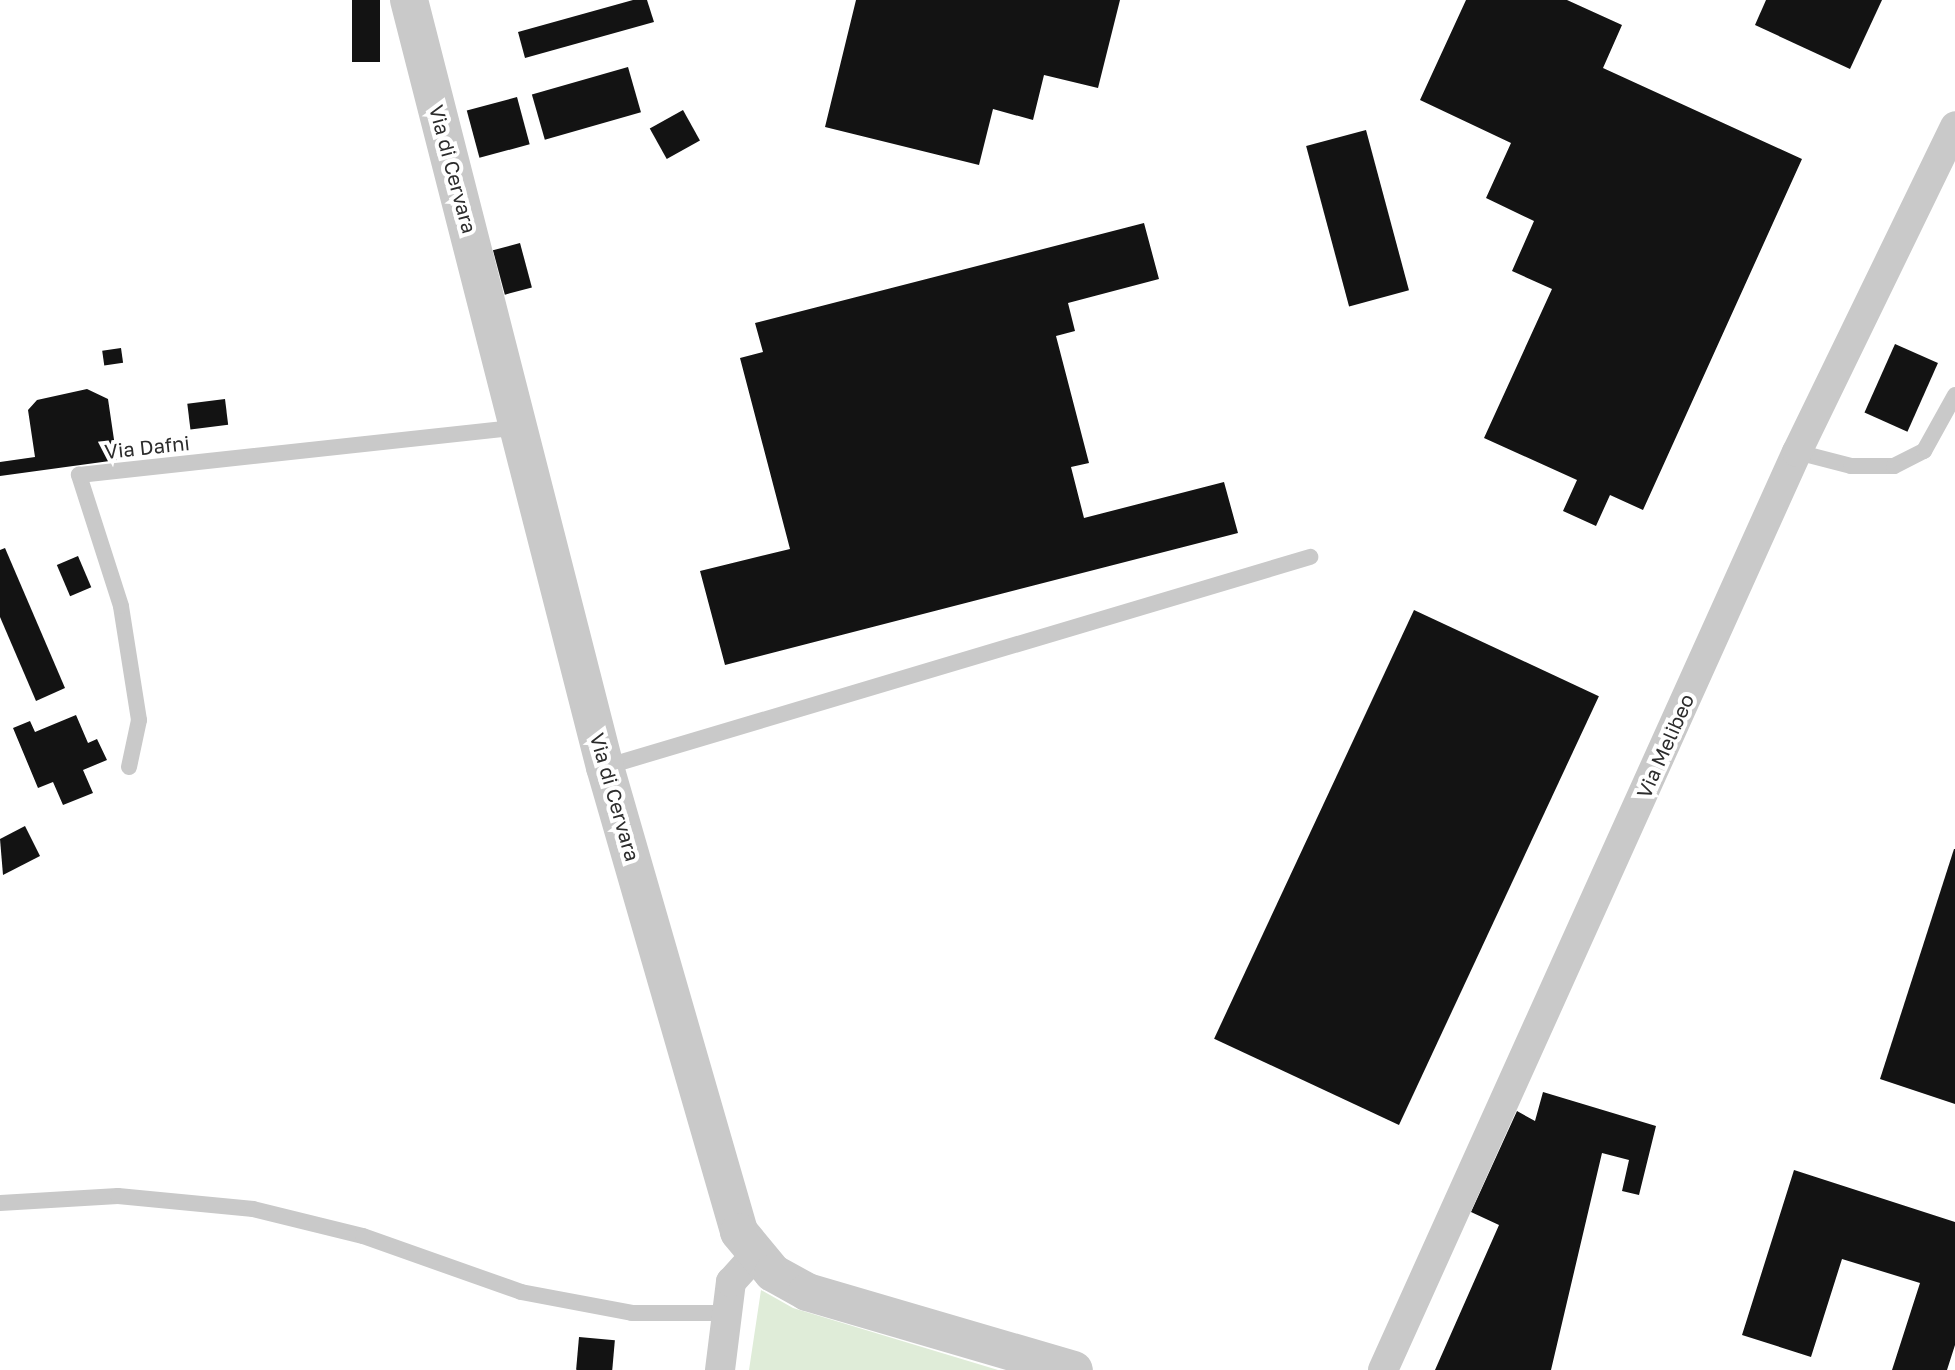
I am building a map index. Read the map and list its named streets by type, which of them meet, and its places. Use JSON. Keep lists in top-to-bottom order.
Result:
{
  "streets": {
    "street": ["Via di Cervara", "Via Melibeo"],
    "lane": ["Via Dafni"]
  },
  "crossings": [
    ["Via di Cervara", "Via Dafni"]
  ]
}
